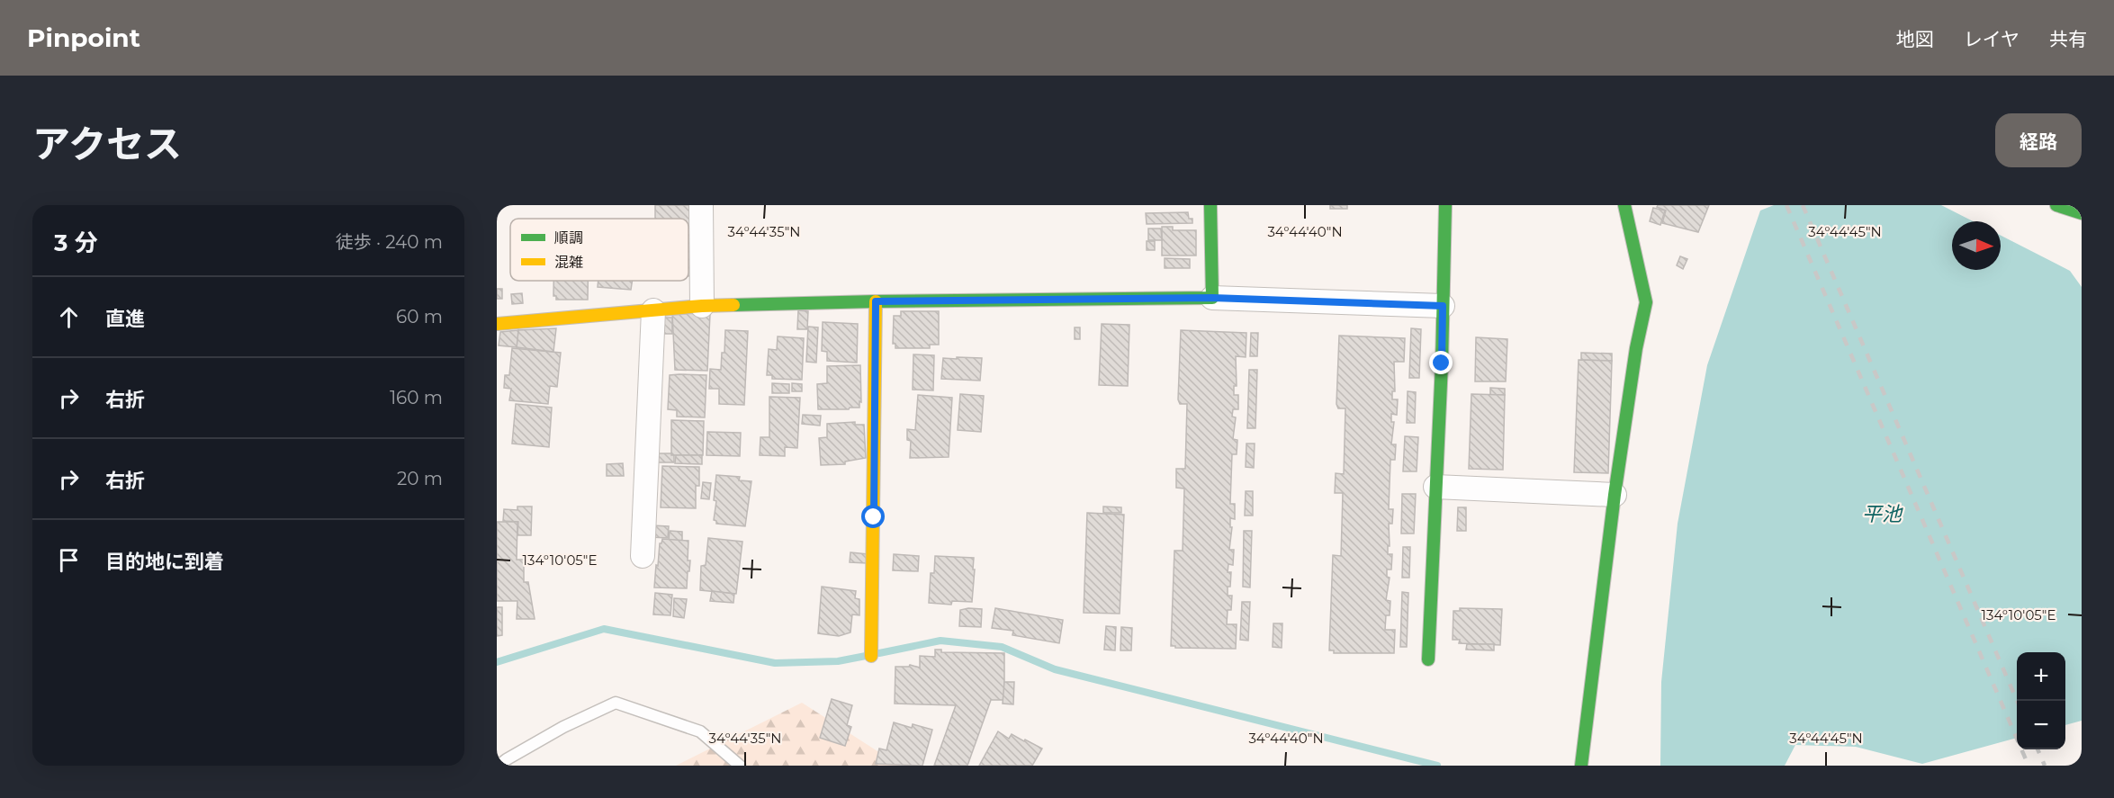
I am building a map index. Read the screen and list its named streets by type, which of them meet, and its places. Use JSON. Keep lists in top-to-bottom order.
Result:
{
  "water": ["平池"],
  "legend": ["順調", "混雑"],
  "north": "right",
  "page": {
    "header": "Pinpoint",
    "nav": ["地図", "レイヤ", "共有"],
    "title": "アクセス",
    "buttons": "経路",
    "heading": ["3 分", "徒歩 · 240 m"],
    "list": [
      ["直進", "60 m"],
      ["右折", "160 m"],
      ["右折", "20 m"],
      "目的地に到着"
    ],
    "map_buttons": ["+", "−"]
  },
  "coordinates": [
    "34°44'35\"N",
    "34°44'40\"N",
    "34°44'45\"N",
    "134°10'05\"E"
  ]
}
